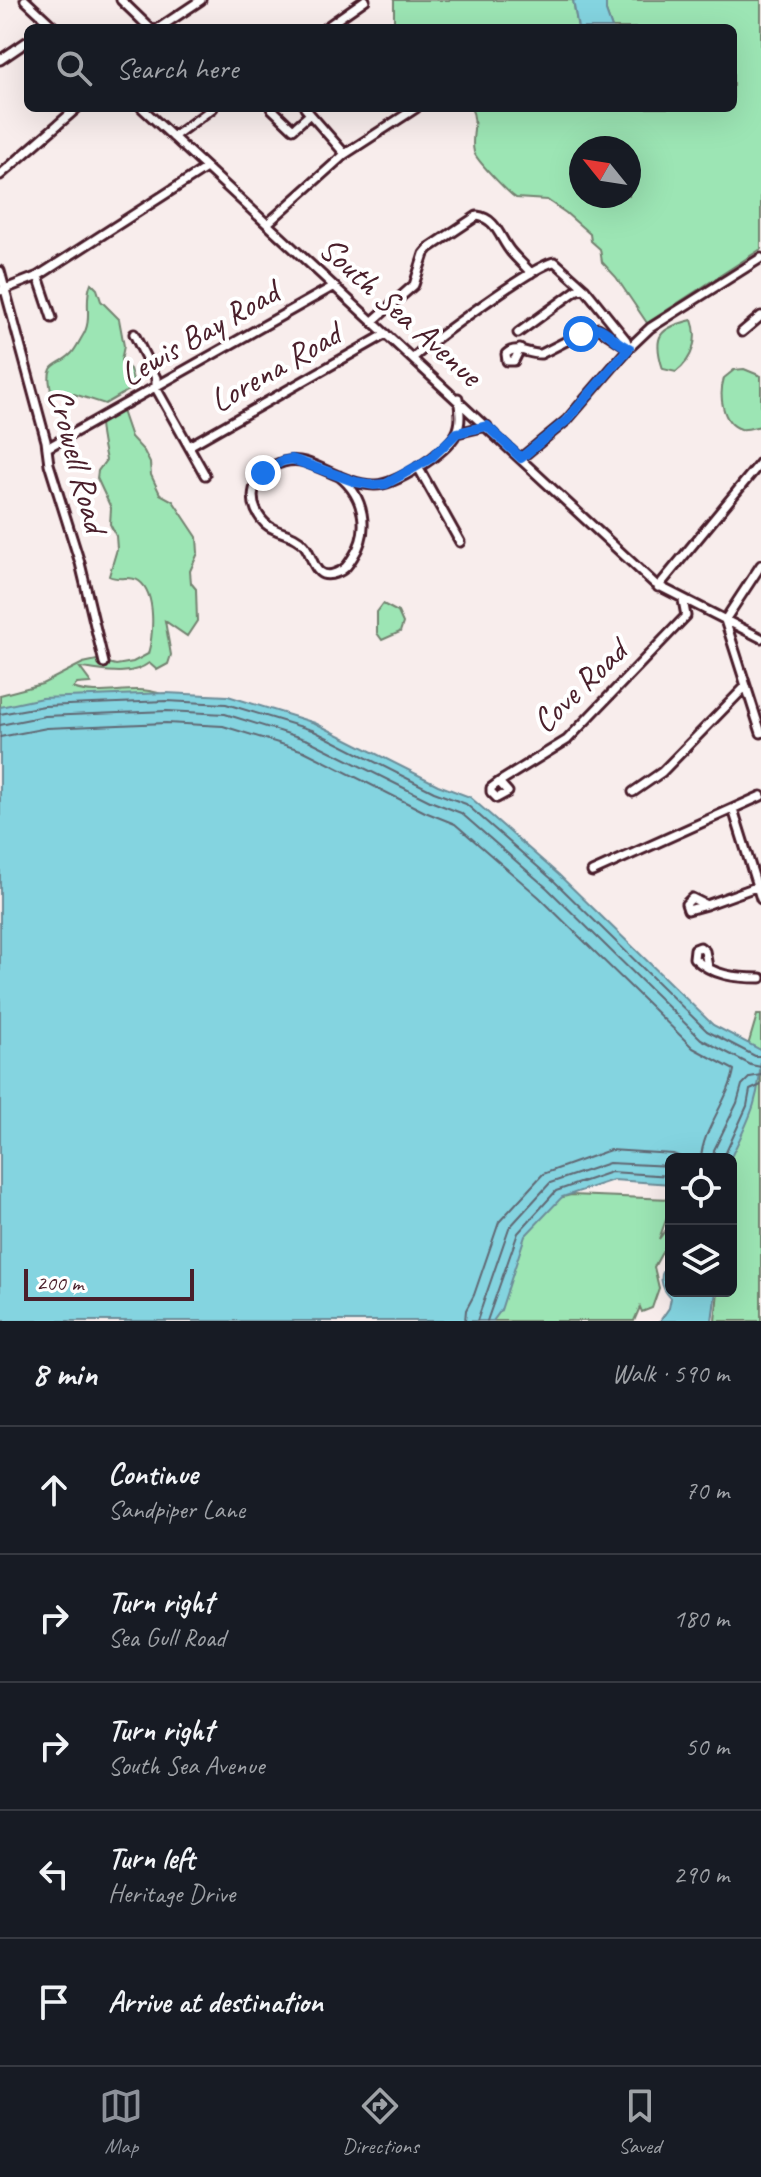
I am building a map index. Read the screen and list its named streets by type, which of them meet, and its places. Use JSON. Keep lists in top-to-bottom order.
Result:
{
  "streets": {
    "street": [
      "South Sea Avenue",
      "Lewis Bay Road",
      "Lorena Road",
      "Crowell Road",
      "Cove Road"
    ]
  },
  "crossings": [
    ["South Sea Avenue", "Lewis Bay Road"],
    ["South Sea Avenue", "Lorena Road"],
    ["South Sea Avenue", "Cove Road"],
    ["Lewis Bay Road", "Crowell Road"]
  ],
  "scale_bar": "200 m",
  "north": "top left",
  "page": {
    "search": "Search here",
    "scale": "200 m",
    "heading": ["8 min", "Walk · 590 m"],
    "list": [
      ["Continue", "Sandpiper Lane", "70 m"],
      ["Turn right", "Sea Gull Road", "180 m"],
      ["Turn right", "South Sea Avenue", "50 m"],
      ["Turn left", "Heritage Drive", "290 m"],
      "Arrive at destination"
    ],
    "nav": ["Map", "Directions", "Saved"]
  }
}
